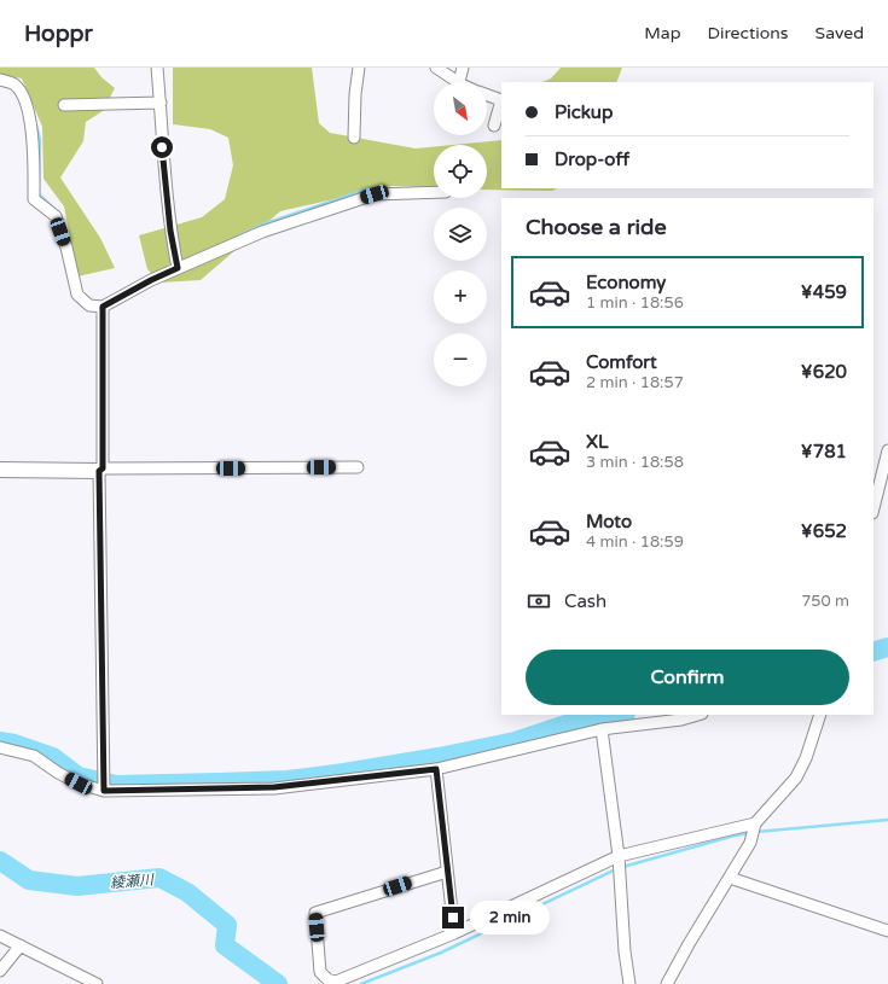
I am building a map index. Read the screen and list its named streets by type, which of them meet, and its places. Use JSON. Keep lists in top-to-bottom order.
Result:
{
  "water": ["綾瀬川"],
  "north": "bottom right",
  "page": {
    "header": "Hoppr",
    "nav": ["Map", "Directions", "Saved"],
    "map_buttons": ["+", "−"],
    "banner": ["Pickup", "Drop-off"],
    "heading": "Choose a ride",
    "list": [
      {
        "name": "Economy",
        "note": "1 min · 18:56",
        "value": "¥459"
      },
      {
        "name": "Comfort",
        "note": "2 min · 18:57",
        "value": "¥620"
      },
      {
        "name": "XL",
        "note": "3 min · 18:58",
        "value": "¥781"
      },
      {
        "name": "Moto",
        "note": "4 min · 18:59",
        "value": "¥652"
      }
    ],
    "pay": ["Cash", "750 m"],
    "buttons": "Confirm",
    "bubble": "2 min"
  }
}
